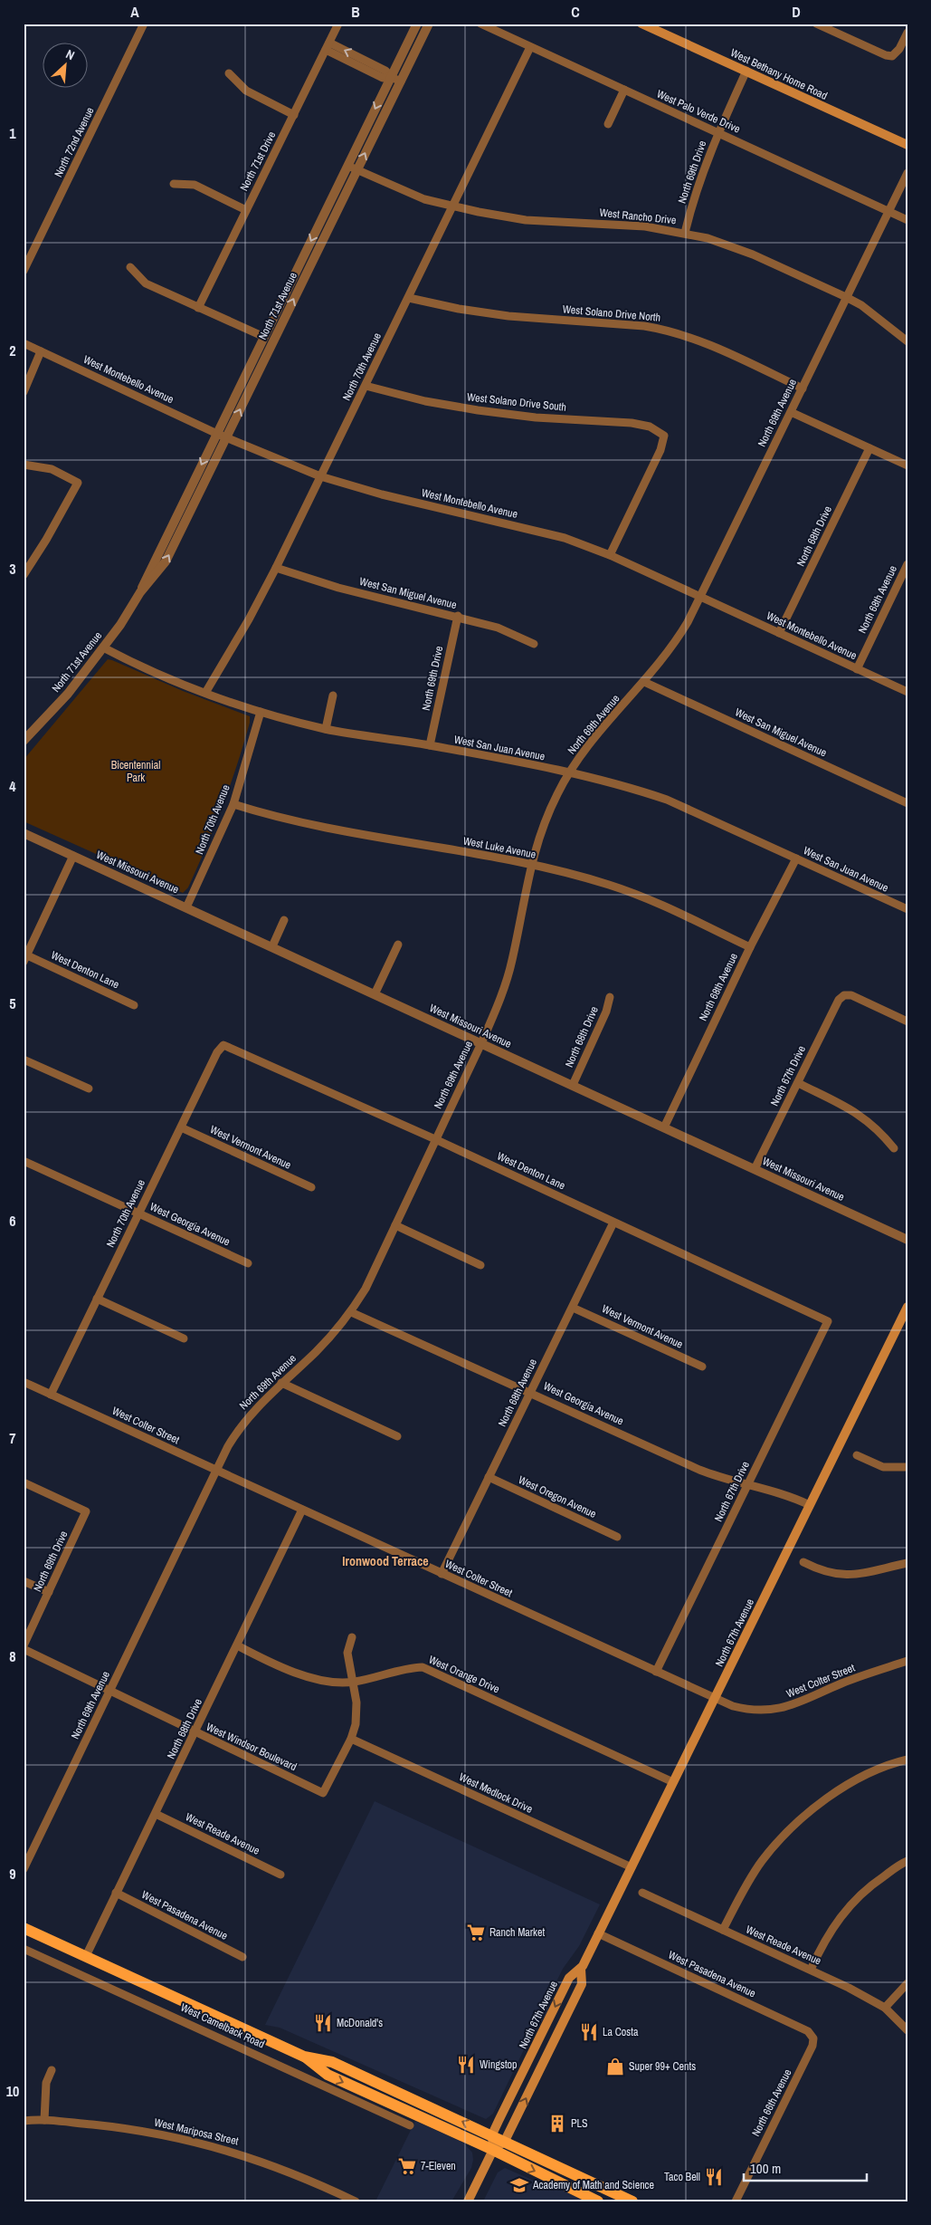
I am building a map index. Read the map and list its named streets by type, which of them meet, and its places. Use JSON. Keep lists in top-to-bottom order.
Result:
{
  "streets": {
    "main road": ["West Bethany Home Road", "North 67th Avenue", "West Camelback Road"],
    "street": [
      "West Palo Verde Drive",
      "North 72nd Avenue",
      "North 71st Drive",
      "North 69th Drive",
      "West Rancho Drive",
      "North 71st Avenue",
      "West Solano Drive North",
      "North 70th Avenue",
      "West Montebello Avenue",
      "West Solano Drive South",
      "North 69th Avenue",
      "North 68th Drive",
      "West San Miguel Avenue",
      "North 68th Avenue",
      "West San Juan Avenue",
      "West Luke Avenue",
      "West Missouri Avenue",
      "West Denton Lane",
      "North 67th Drive",
      "West Vermont Avenue",
      "West Georgia Avenue",
      "West Colter Street",
      "West Oregon Avenue",
      "West Orange Drive",
      "West Windsor Boulevard",
      "West Medlock Drive",
      "West Reade Avenue",
      "West Pasadena Avenue",
      "North 66th Avenue",
      "West Mariposa Street"
    ]
  },
  "crossings": [
    ["West Bethany Home Road", "North 69th Drive"],
    ["West Palo Verde Drive", "North 69th Drive"],
    ["West Palo Verde Drive", "North 70th Avenue"],
    ["West Palo Verde Drive", "North 69th Avenue"],
    ["North 69th Drive", "West Rancho Drive"],
    ["North 69th Drive", "West San Miguel Avenue"],
    ["North 69th Drive", "West San Juan Avenue"],
    ["West Rancho Drive", "North 71st Avenue"],
    ["West Rancho Drive", "North 70th Avenue"],
    ["West Rancho Drive", "North 69th Avenue"],
    ["North 71st Avenue", "West Montebello Avenue"],
    ["North 71st Avenue", "West San Juan Avenue"],
    ["West Solano Drive North", "North 70th Avenue"],
    ["West Solano Drive North", "North 69th Avenue"],
    ["North 70th Avenue", "West Montebello Avenue"],
    ["North 70th Avenue", "West Solano Drive South"],
    ["North 70th Avenue", "West San Miguel Avenue"],
    ["North 70th Avenue", "West San Juan Avenue"],
    ["North 70th Avenue", "West Luke Avenue"],
    ["North 70th Avenue", "West Missouri Avenue"],
    ["North 70th Avenue", "West Denton Lane"],
    ["North 70th Avenue", "West Vermont Avenue"],
    ["North 70th Avenue", "West Georgia Avenue"],
    ["North 70th Avenue", "West Colter Street"],
    ["West Montebello Avenue", "West Solano Drive South"],
    ["West Montebello Avenue", "North 69th Avenue"],
    ["West Montebello Avenue", "North 68th Drive"],
    ["West Montebello Avenue", "North 68th Avenue"],
    ["North 69th Avenue", "West San Miguel Avenue"],
    ["North 69th Avenue", "West San Juan Avenue"],
    ["North 69th Avenue", "West Luke Avenue"],
    ["North 69th Avenue", "West Missouri Avenue"],
    ["North 69th Avenue", "West Denton Lane"],
    ["North 69th Avenue", "West Georgia Avenue"],
    ["North 69th Avenue", "West Colter Street"],
    ["North 69th Avenue", "West Windsor Boulevard"],
    ["North 68th Drive", "West Missouri Avenue"],
    ["North 68th Drive", "West Colter Street"],
    ["North 68th Drive", "West Orange Drive"],
    ["North 68th Drive", "West Windsor Boulevard"],
    ["North 68th Drive", "West Reade Avenue"],
    ["North 68th Drive", "West Pasadena Avenue"],
    ["North 68th Drive", "West Camelback Road"],
    ["North 68th Avenue", "West San Juan Avenue"],
    ["North 68th Avenue", "West Luke Avenue"],
    ["North 68th Avenue", "West Missouri Avenue"],
    ["North 68th Avenue", "West Denton Lane"],
    ["North 68th Avenue", "West Vermont Avenue"],
    ["North 68th Avenue", "West Georgia Avenue"],
    ["North 68th Avenue", "West Colter Street"],
    ["North 68th Avenue", "West Oregon Avenue"],
    ["West Missouri Avenue", "North 67th Drive"],
    ["West Denton Lane", "North 67th Drive"],
    ["North 67th Drive", "West Georgia Avenue"],
    ["North 67th Drive", "West Colter Street"],
    ["West Georgia Avenue", "North 67th Avenue"],
    ["West Colter Street", "North 67th Avenue"],
    ["North 67th Avenue", "West Orange Drive"],
    ["North 67th Avenue", "West Medlock Drive"],
    ["North 67th Avenue", "West Pasadena Avenue"],
    ["North 67th Avenue", "West Camelback Road"],
    ["West Windsor Boulevard", "West Medlock Drive"],
    ["West Pasadena Avenue", "North 66th Avenue"]
  ],
  "districts": ["Ironwood Terrace"],
  "parks": ["Bicentennial Park"],
  "places": {
    "supermarket": ["Ranch Market", "7-Eleven"],
    "restaurant": [
      "McDonald's",
      "La Costa",
      "Wingstop",
      "Taco Bell"
    ],
    "shop": ["Super 99+ Cents"],
    "building": ["PLS"],
    "school or university": ["Academy of Math and Science"]
  },
  "scale_bar": "100 m",
  "north": "top right",
  "grid": {
    "columns": [
      "A",
      "B",
      "C",
      "D"
    ],
    "rows": [
      "1",
      "2",
      "3",
      "4",
      "5",
      "6",
      "7",
      "8",
      "9",
      "10"
    ]
  }
}
